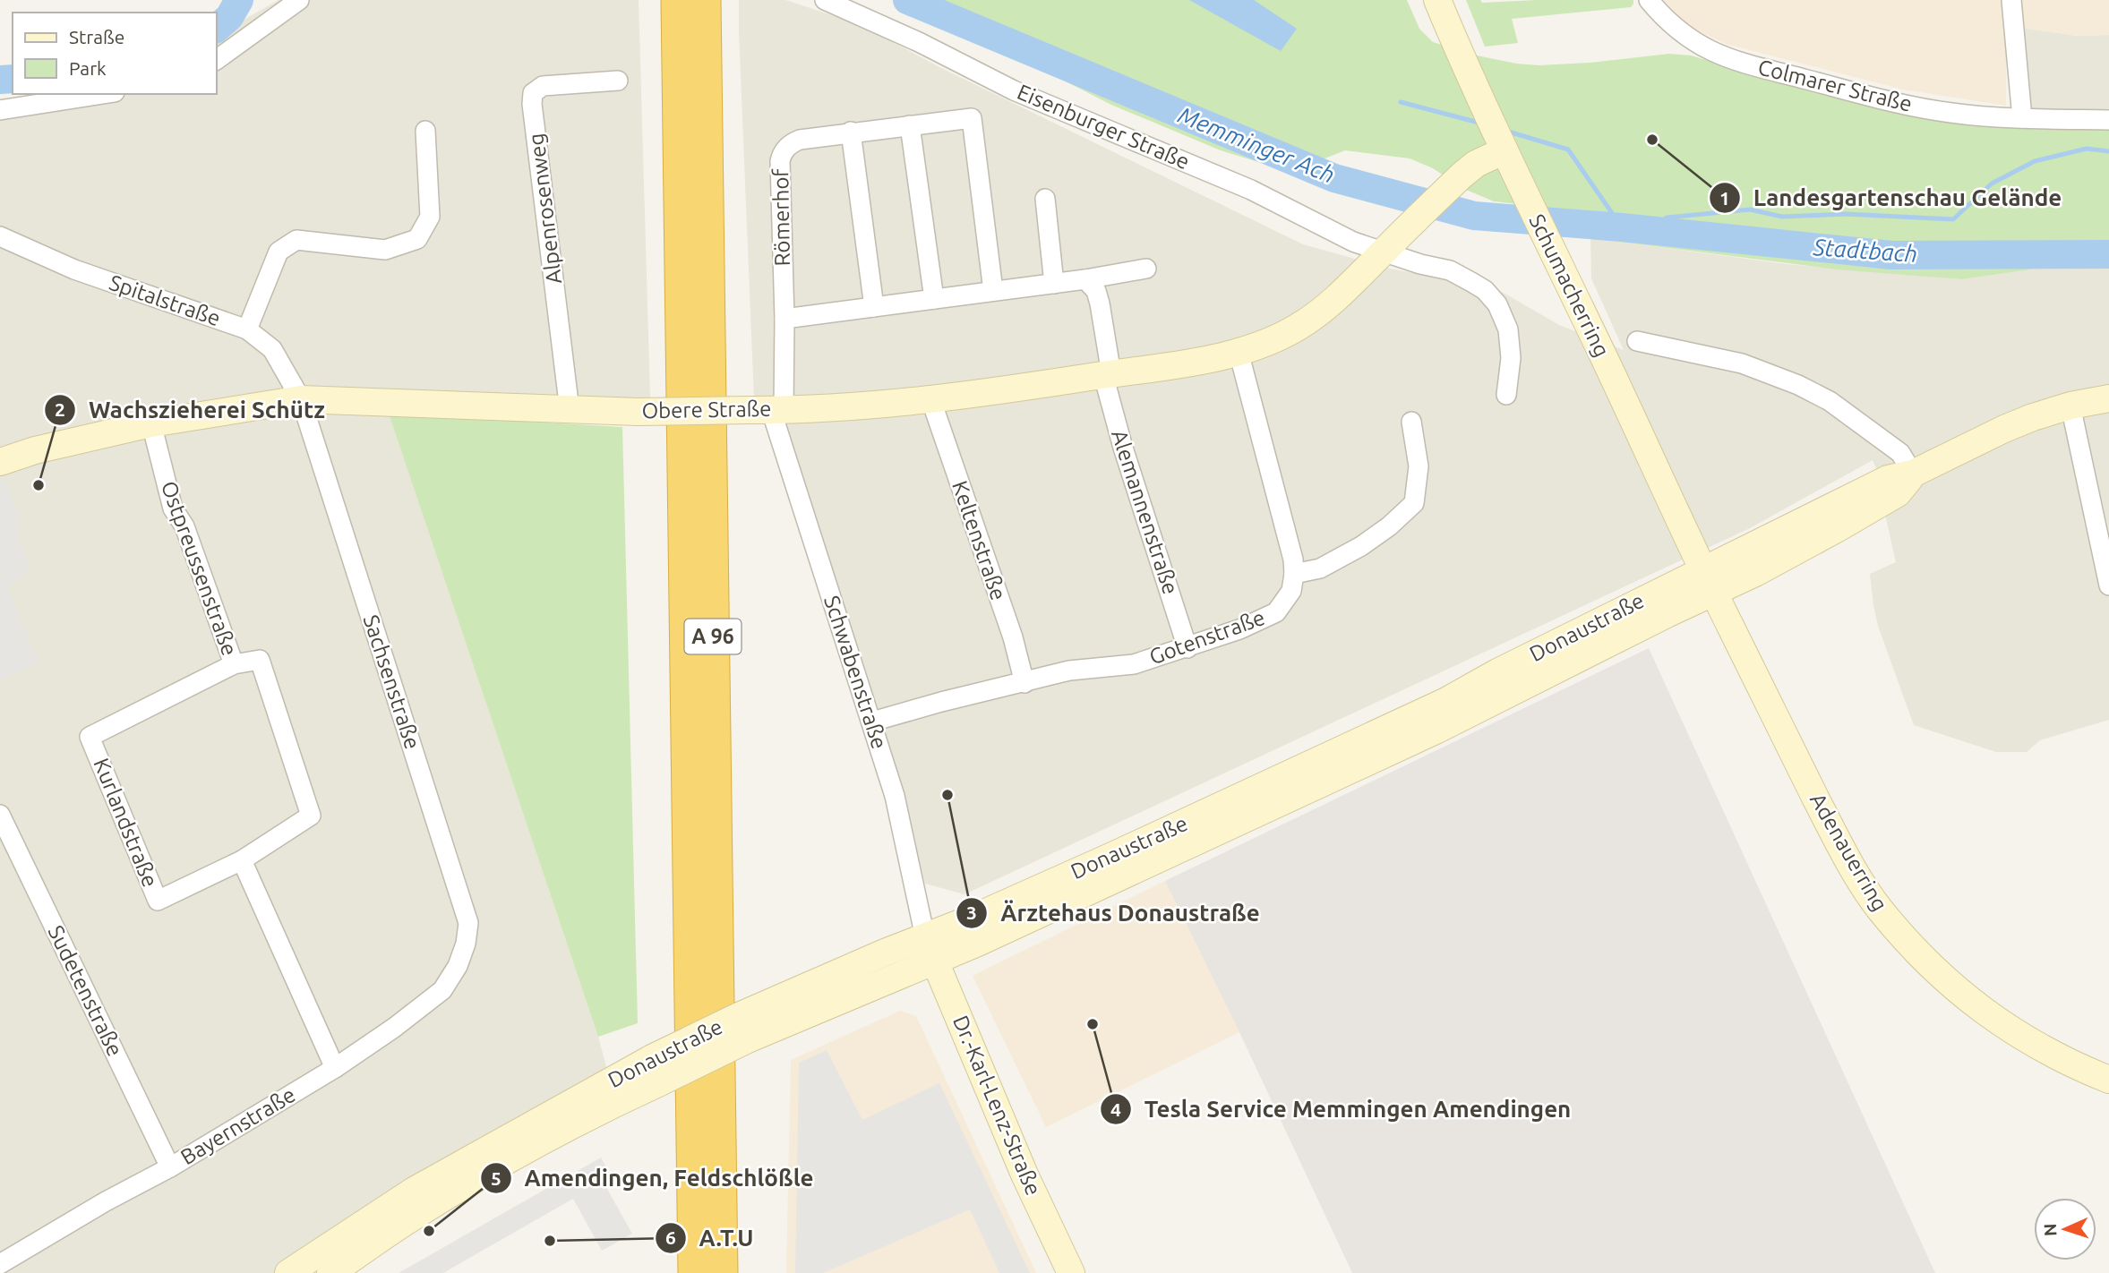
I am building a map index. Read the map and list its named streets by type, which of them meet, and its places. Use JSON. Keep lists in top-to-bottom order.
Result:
{
  "streets": {
    "highway": ["A 96"],
    "street": [
      "Colmarer Straße",
      "Eisenburger Straße",
      "Alpenrosenweg",
      "Römerhof",
      "Schumacherring",
      "Spitalstraße",
      "Obere Straße",
      "Alemannenstraße",
      "Keltenstraße",
      "Ostpreussenstraße",
      "Donaustraße",
      "Gotenstraße",
      "Schwabenstraße",
      "Sachsenstraße",
      "Kurlandstraße",
      "Adenauerring",
      "Sudetenstraße",
      "Dr.-Karl-Lenz-Straße",
      "Bayernstraße"
    ]
  },
  "crossings": [
    ["Eisenburger Straße", "Obere Straße"],
    ["Alpenrosenweg", "Obere Straße"],
    ["Römerhof", "Obere Straße"],
    ["Römerhof", "Schwabenstraße"],
    ["Schumacherring", "Obere Straße"],
    ["Schumacherring", "Donaustraße"],
    ["Schumacherring", "Adenauerring"],
    ["Spitalstraße", "Obere Straße"],
    ["Spitalstraße", "Sachsenstraße"],
    ["Obere Straße", "Alemannenstraße"],
    ["Obere Straße", "Keltenstraße"],
    ["Obere Straße", "Ostpreussenstraße"],
    ["Obere Straße", "Schwabenstraße"],
    ["Obere Straße", "Sachsenstraße"],
    ["Alemannenstraße", "Gotenstraße"],
    ["Keltenstraße", "Gotenstraße"],
    ["Ostpreussenstraße", "Kurlandstraße"],
    ["Donaustraße", "Schwabenstraße"],
    ["Donaustraße", "Adenauerring"],
    ["Donaustraße", "Dr.-Karl-Lenz-Straße"],
    ["Gotenstraße", "Schwabenstraße"],
    ["Schwabenstraße", "Dr.-Karl-Lenz-Straße"],
    ["Sachsenstraße", "Bayernstraße"],
    ["Sudetenstraße", "Bayernstraße"]
  ],
  "water": ["Memminger Ach", "Stadtbach"],
  "places": [
    "Landesgartenschau Gelände",
    "Wachszieherei Schütz",
    "Ärztehaus Donaustraße",
    "Tesla Service Memmingen Amendingen",
    "Amendingen, Feldschlößle",
    "A.T.U"
  ],
  "legend": ["Straße", "Park"],
  "north": "left"
}
